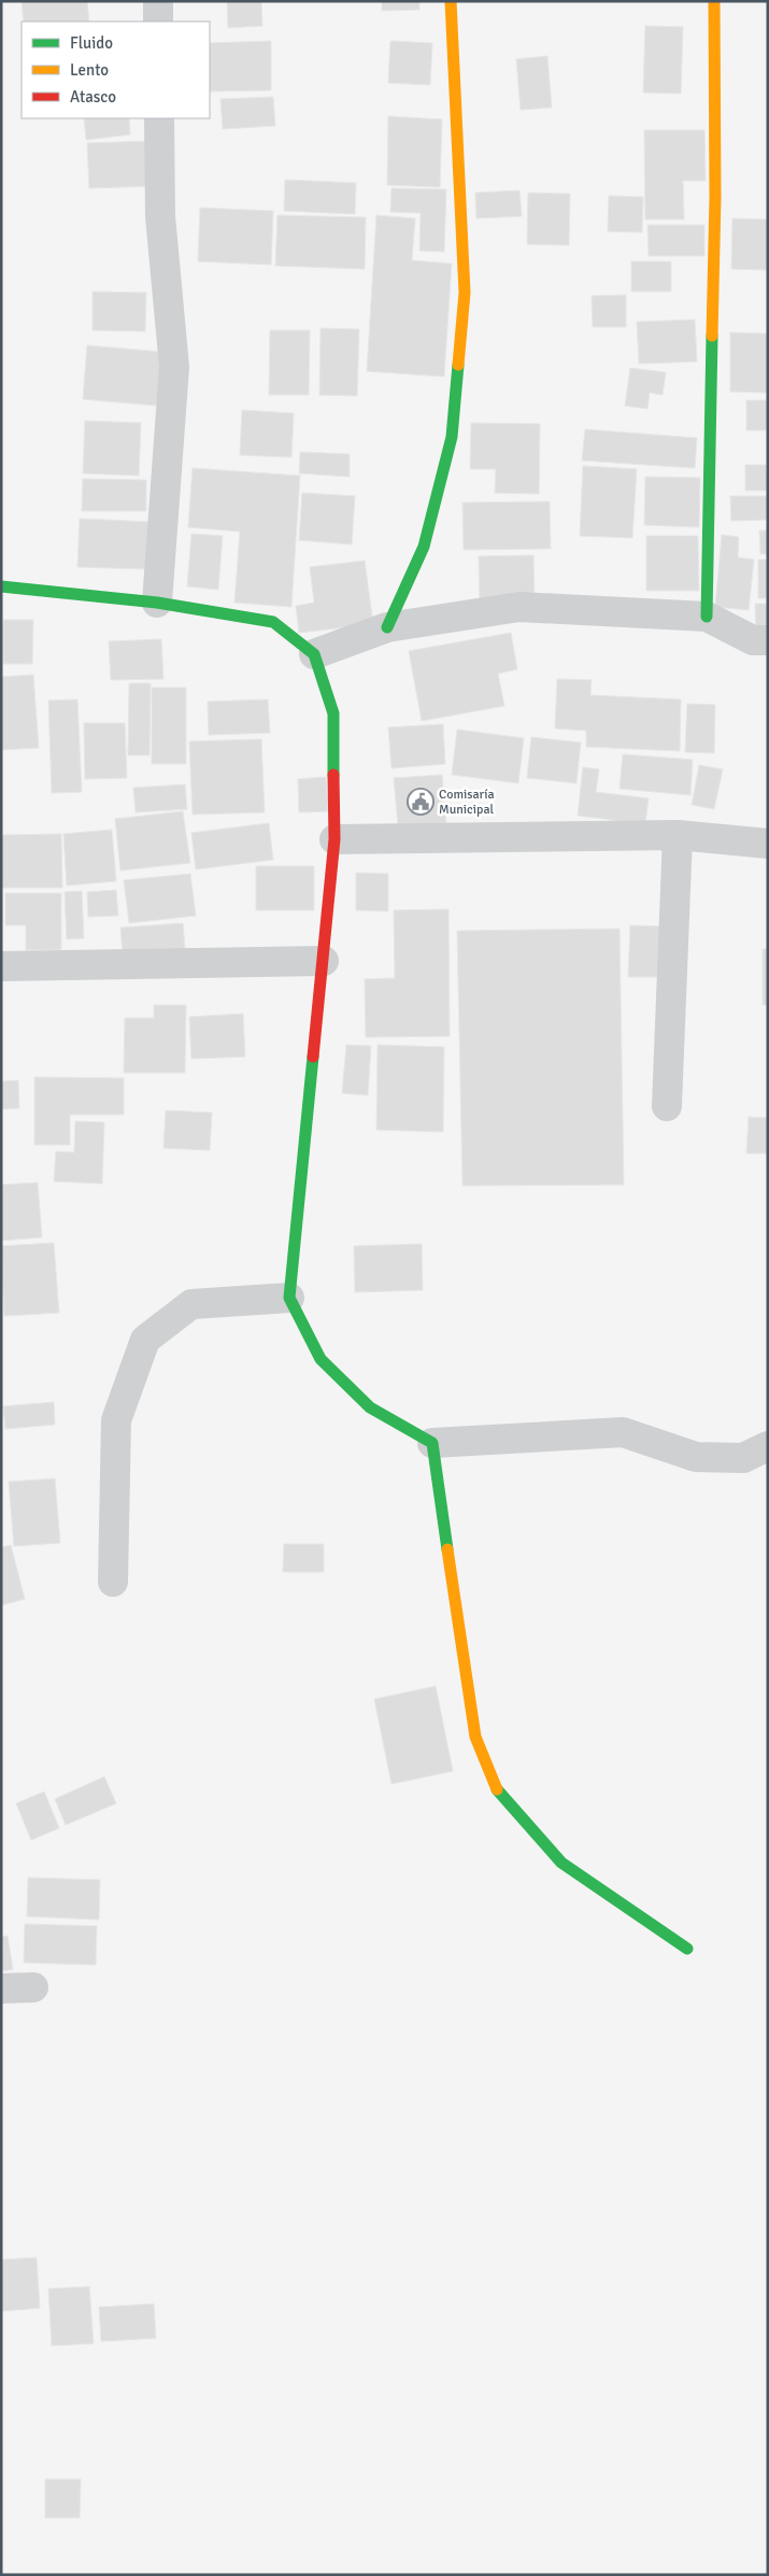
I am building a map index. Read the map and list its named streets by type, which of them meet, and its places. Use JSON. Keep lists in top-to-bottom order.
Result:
{
  "places": {
    "public building": ["Comisaría Municipal"]
  },
  "legend": ["Fluido", "Lento", "Atasco"]
}
